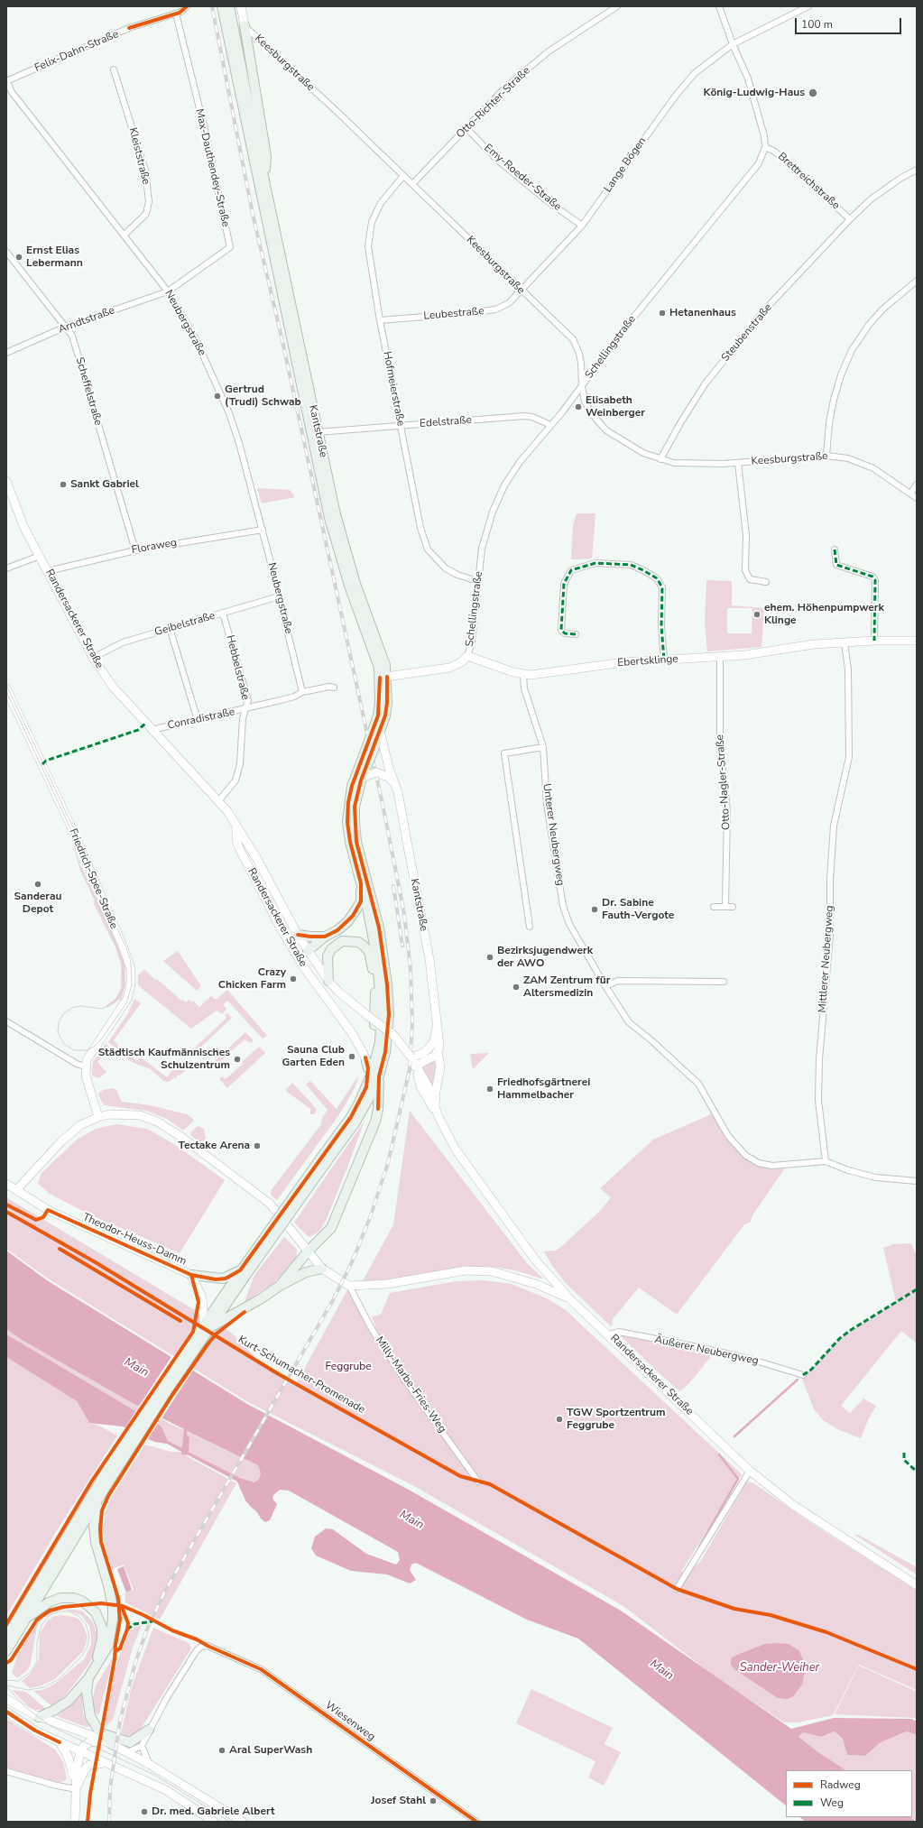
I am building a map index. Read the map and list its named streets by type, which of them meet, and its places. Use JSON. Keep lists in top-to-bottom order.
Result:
{
  "streets": {
    "main road": [
      "Kantstraße",
      "Randersackerer Straße",
      "Ebertsklinge",
      "Friedrich-Spee-Straße",
      "Theodor-Heuss-Damm"
    ],
    "street": [
      "Felix-Dahn-Straße",
      "Keesburgstraße",
      "Otto-Richter-Straße",
      "Kleiststraße",
      "Lange Bögen",
      "Max-Dauthendey-Straße",
      "Emy-Roeder-Straße",
      "Brettreichstraße",
      "Leubestraße",
      "Arndtstraße",
      "Neubergstraße",
      "Steubenstraße",
      "Schellingstraße",
      "Hofmeierstraße",
      "Scheffelstraße",
      "Edelstraße",
      "Floraweg",
      "Geibelstraße",
      "Hebbelstraße",
      "Conradistraße",
      "Otto-Nagler-Straße",
      "Unterer Neubergweg",
      "Mittlerer Neubergweg",
      "Äußerer Neubergweg",
      "Milly-Marbe-Fries-Weg",
      "Wiesenweg"
    ],
    "cycle path": ["Kurt-Schumacher-Promenade"]
  },
  "crossings": [
    ["Felix-Dahn-Straße", "Max-Dauthendey-Straße"],
    ["Felix-Dahn-Straße", "Neubergstraße"],
    ["Keesburgstraße", "Otto-Richter-Straße"],
    ["Keesburgstraße", "Lange Bögen"],
    ["Keesburgstraße", "Leubestraße"],
    ["Keesburgstraße", "Steubenstraße"],
    ["Keesburgstraße", "Schellingstraße"],
    ["Keesburgstraße", "Hofmeierstraße"],
    ["Otto-Richter-Straße", "Emy-Roeder-Straße"],
    ["Kleiststraße", "Neubergstraße"],
    ["Lange Bögen", "Emy-Roeder-Straße"],
    ["Lange Bögen", "Leubestraße"],
    ["Lange Bögen", "Schellingstraße"],
    ["Max-Dauthendey-Straße", "Arndtstraße"],
    ["Max-Dauthendey-Straße", "Neubergstraße"],
    ["Brettreichstraße", "Steubenstraße"],
    ["Brettreichstraße", "Schellingstraße"],
    ["Leubestraße", "Hofmeierstraße"],
    ["Arndtstraße", "Neubergstraße"],
    ["Arndtstraße", "Scheffelstraße"],
    ["Neubergstraße", "Floraweg"],
    ["Neubergstraße", "Geibelstraße"],
    ["Neubergstraße", "Conradistraße"],
    ["Schellingstraße", "Hofmeierstraße"],
    ["Schellingstraße", "Edelstraße"],
    ["Schellingstraße", "Ebertsklinge"],
    ["Hofmeierstraße", "Edelstraße"],
    ["Scheffelstraße", "Floraweg"],
    ["Edelstraße", "Kantstraße"],
    ["Kantstraße", "Randersackerer Straße"],
    ["Floraweg", "Randersackerer Straße"],
    ["Randersackerer Straße", "Geibelstraße"],
    ["Randersackerer Straße", "Hebbelstraße"],
    ["Randersackerer Straße", "Conradistraße"],
    ["Randersackerer Straße", "Äußerer Neubergweg"],
    ["Geibelstraße", "Hebbelstraße"],
    ["Ebertsklinge", "Otto-Nagler-Straße"],
    ["Ebertsklinge", "Unterer Neubergweg"],
    ["Ebertsklinge", "Mittlerer Neubergweg"],
    ["Hebbelstraße", "Conradistraße"],
    ["Unterer Neubergweg", "Mittlerer Neubergweg"]
  ],
  "water": ["Main", "Sander-Weiher"],
  "parks": ["Feggrube"],
  "places": [
    "König-Ludwig-Haus",
    "Ernst Elias Lebermann",
    "Hetanenhaus",
    "Gertrud (Trudi) Schwab",
    "Elisabeth Weinberger",
    "Sankt Gabriel",
    "ehem. Höhenpumpwerk Klinge",
    "Sanderau Depot",
    "Dr. Sabine Fauth-Vergote",
    "Bezirksjugendwerk der AWO",
    "Crazy Chicken Farm",
    "ZAM Zentrum für Altersmedizin",
    "Sauna Club Garten Eden",
    "Städtisch Kaufmännisches Schulzentrum",
    "Friedhofsgärtnerei Hammelbacher",
    "Tectake Arena",
    "TGW Sportzentrum Feggrube",
    "Aral SuperWash",
    "Josef Stahl",
    "Dr. med. Gabriele Albert"
  ],
  "legend": ["Radweg", "Weg"],
  "scale_bar": "100 m"
}
